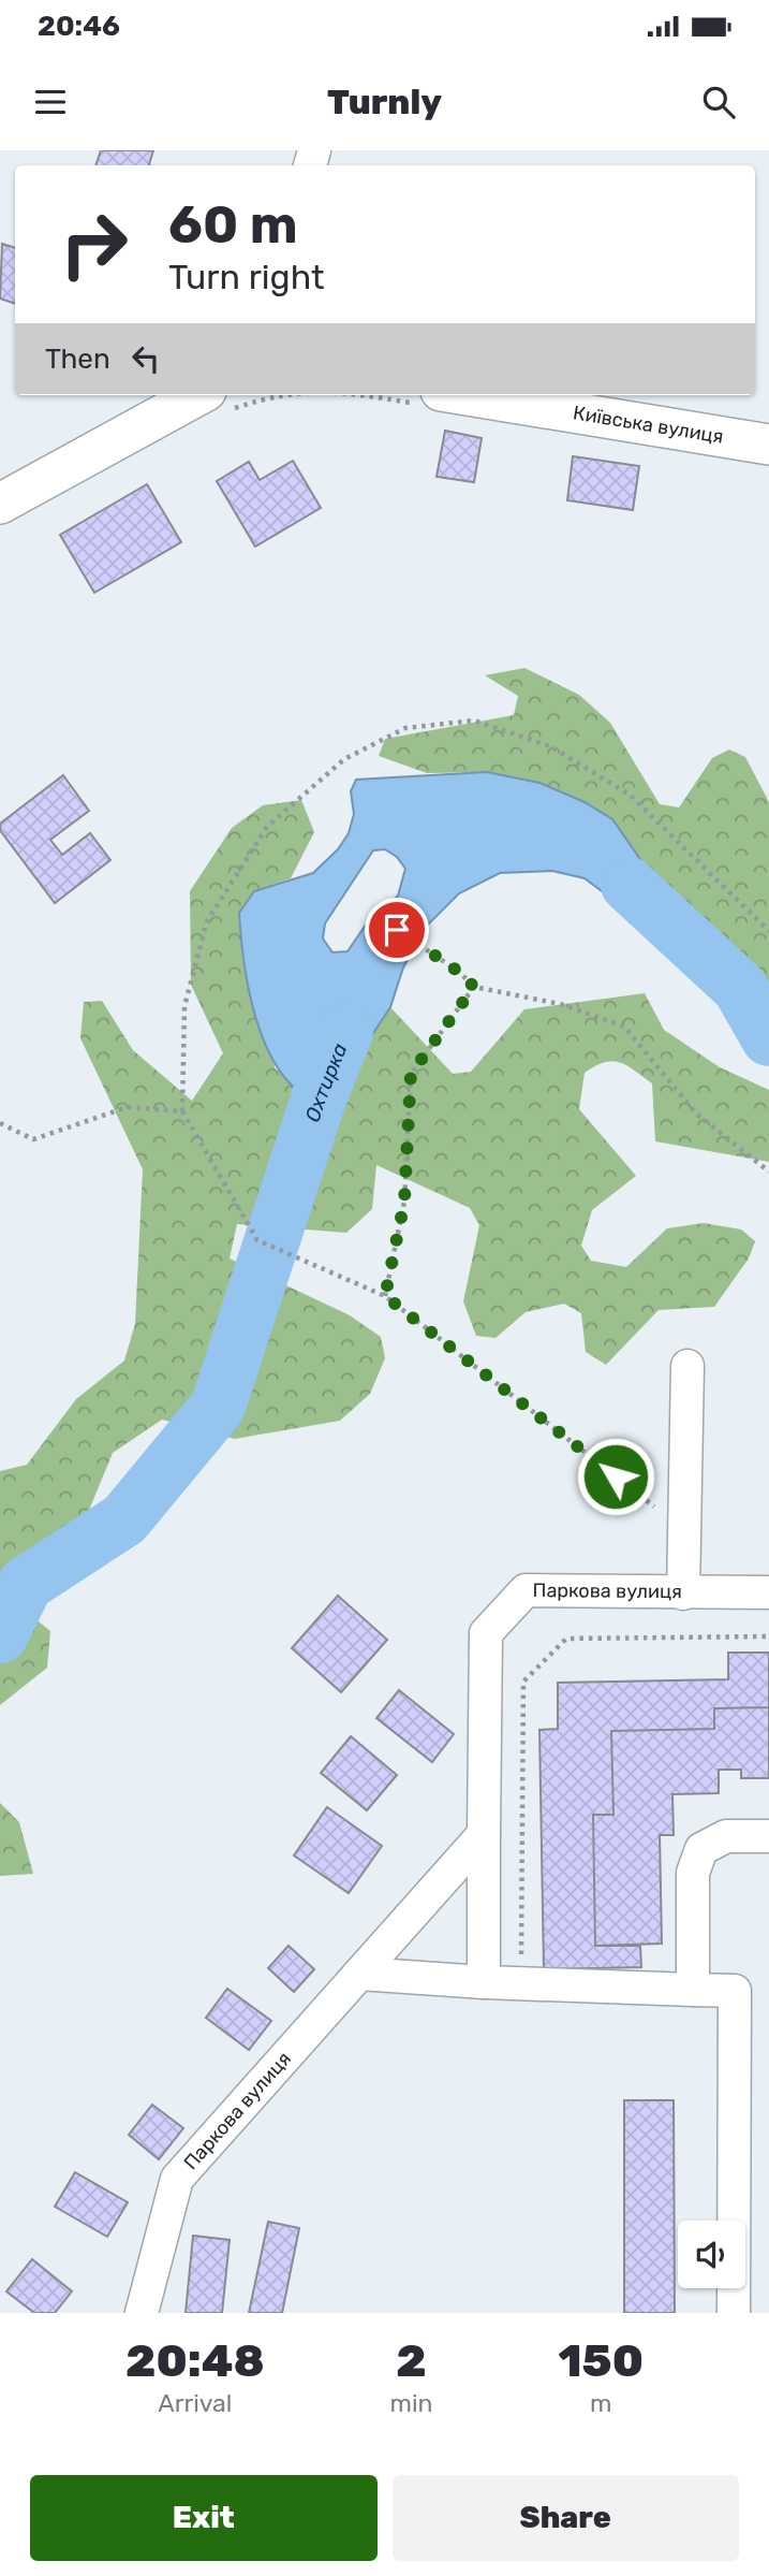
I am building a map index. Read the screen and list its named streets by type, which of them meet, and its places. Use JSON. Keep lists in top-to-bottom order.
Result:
{
  "streets": {
    "main road": ["Київська вулиця"],
    "street": ["Паркова вулиця"]
  },
  "water": ["Охтирка"],
  "page": {
    "status": "20:46",
    "header": "Turnly",
    "turn": ["60 m", "Turn right"],
    "then": "Then",
    "eta": [
      "20:48",
      "Arrival",
      "2",
      "min",
      "150",
      "m"
    ],
    "buttons": ["Exit", "Share"]
  }
}
